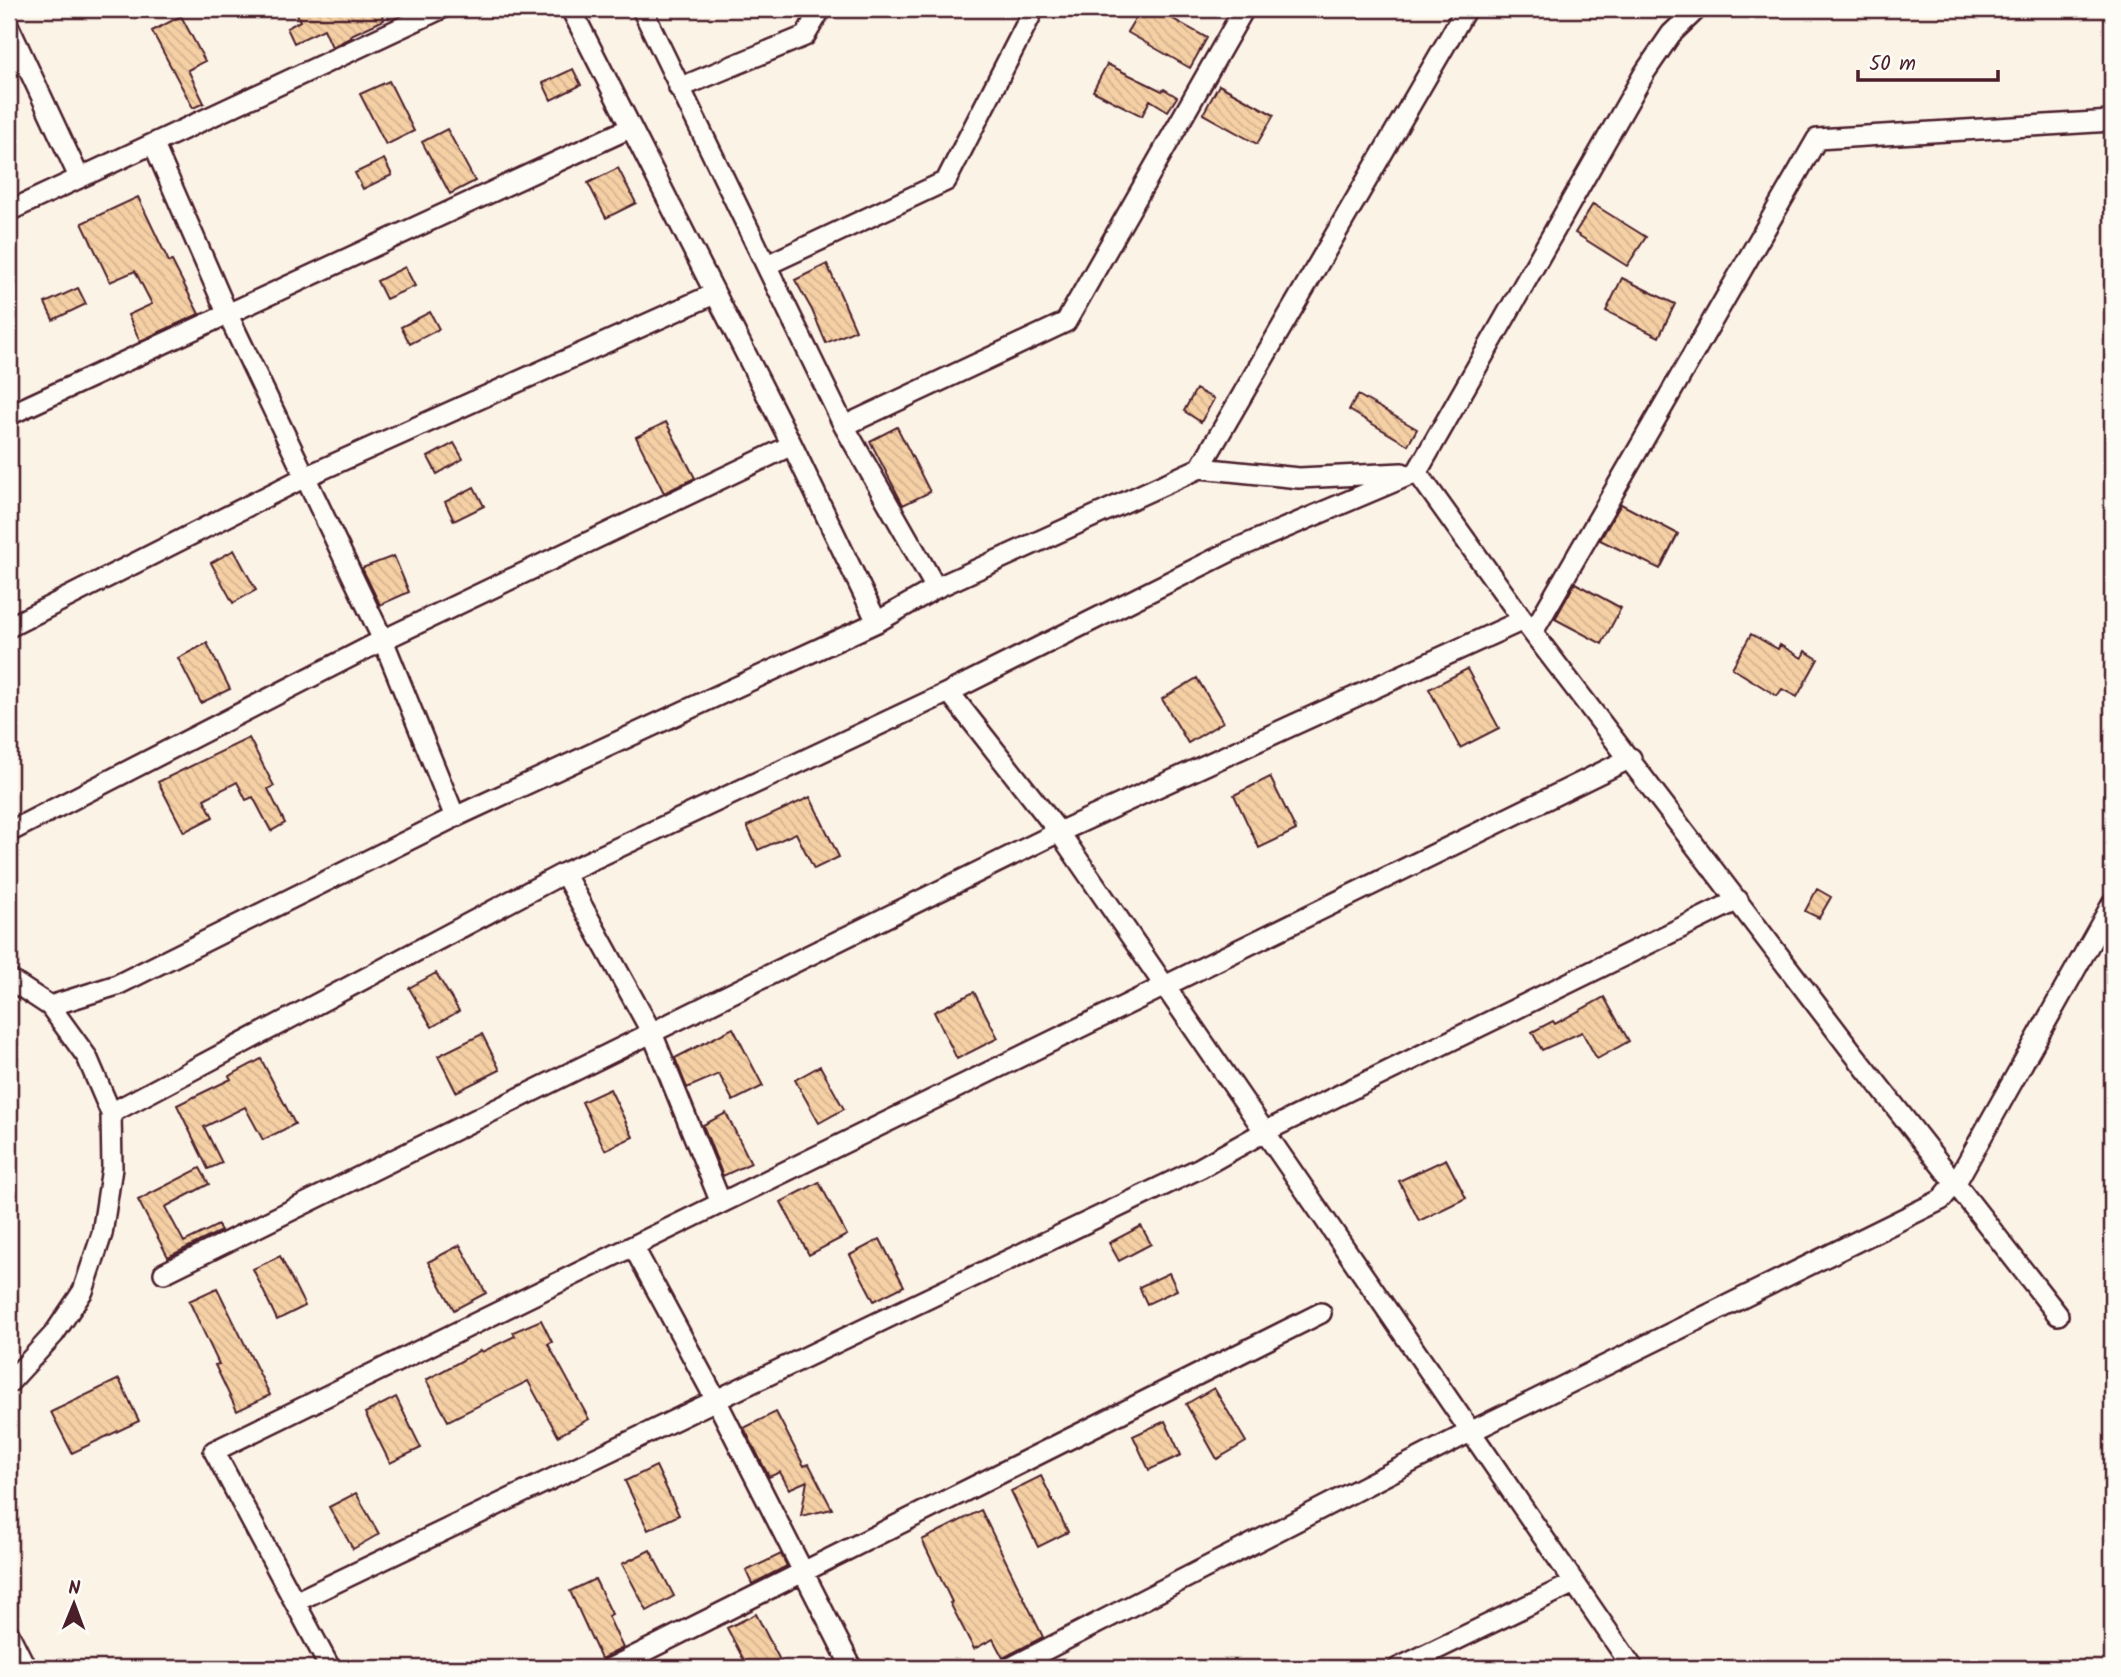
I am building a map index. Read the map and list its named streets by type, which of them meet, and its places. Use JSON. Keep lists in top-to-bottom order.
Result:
{
  "scale_bar": "50 m",
  "north": "top"
}
